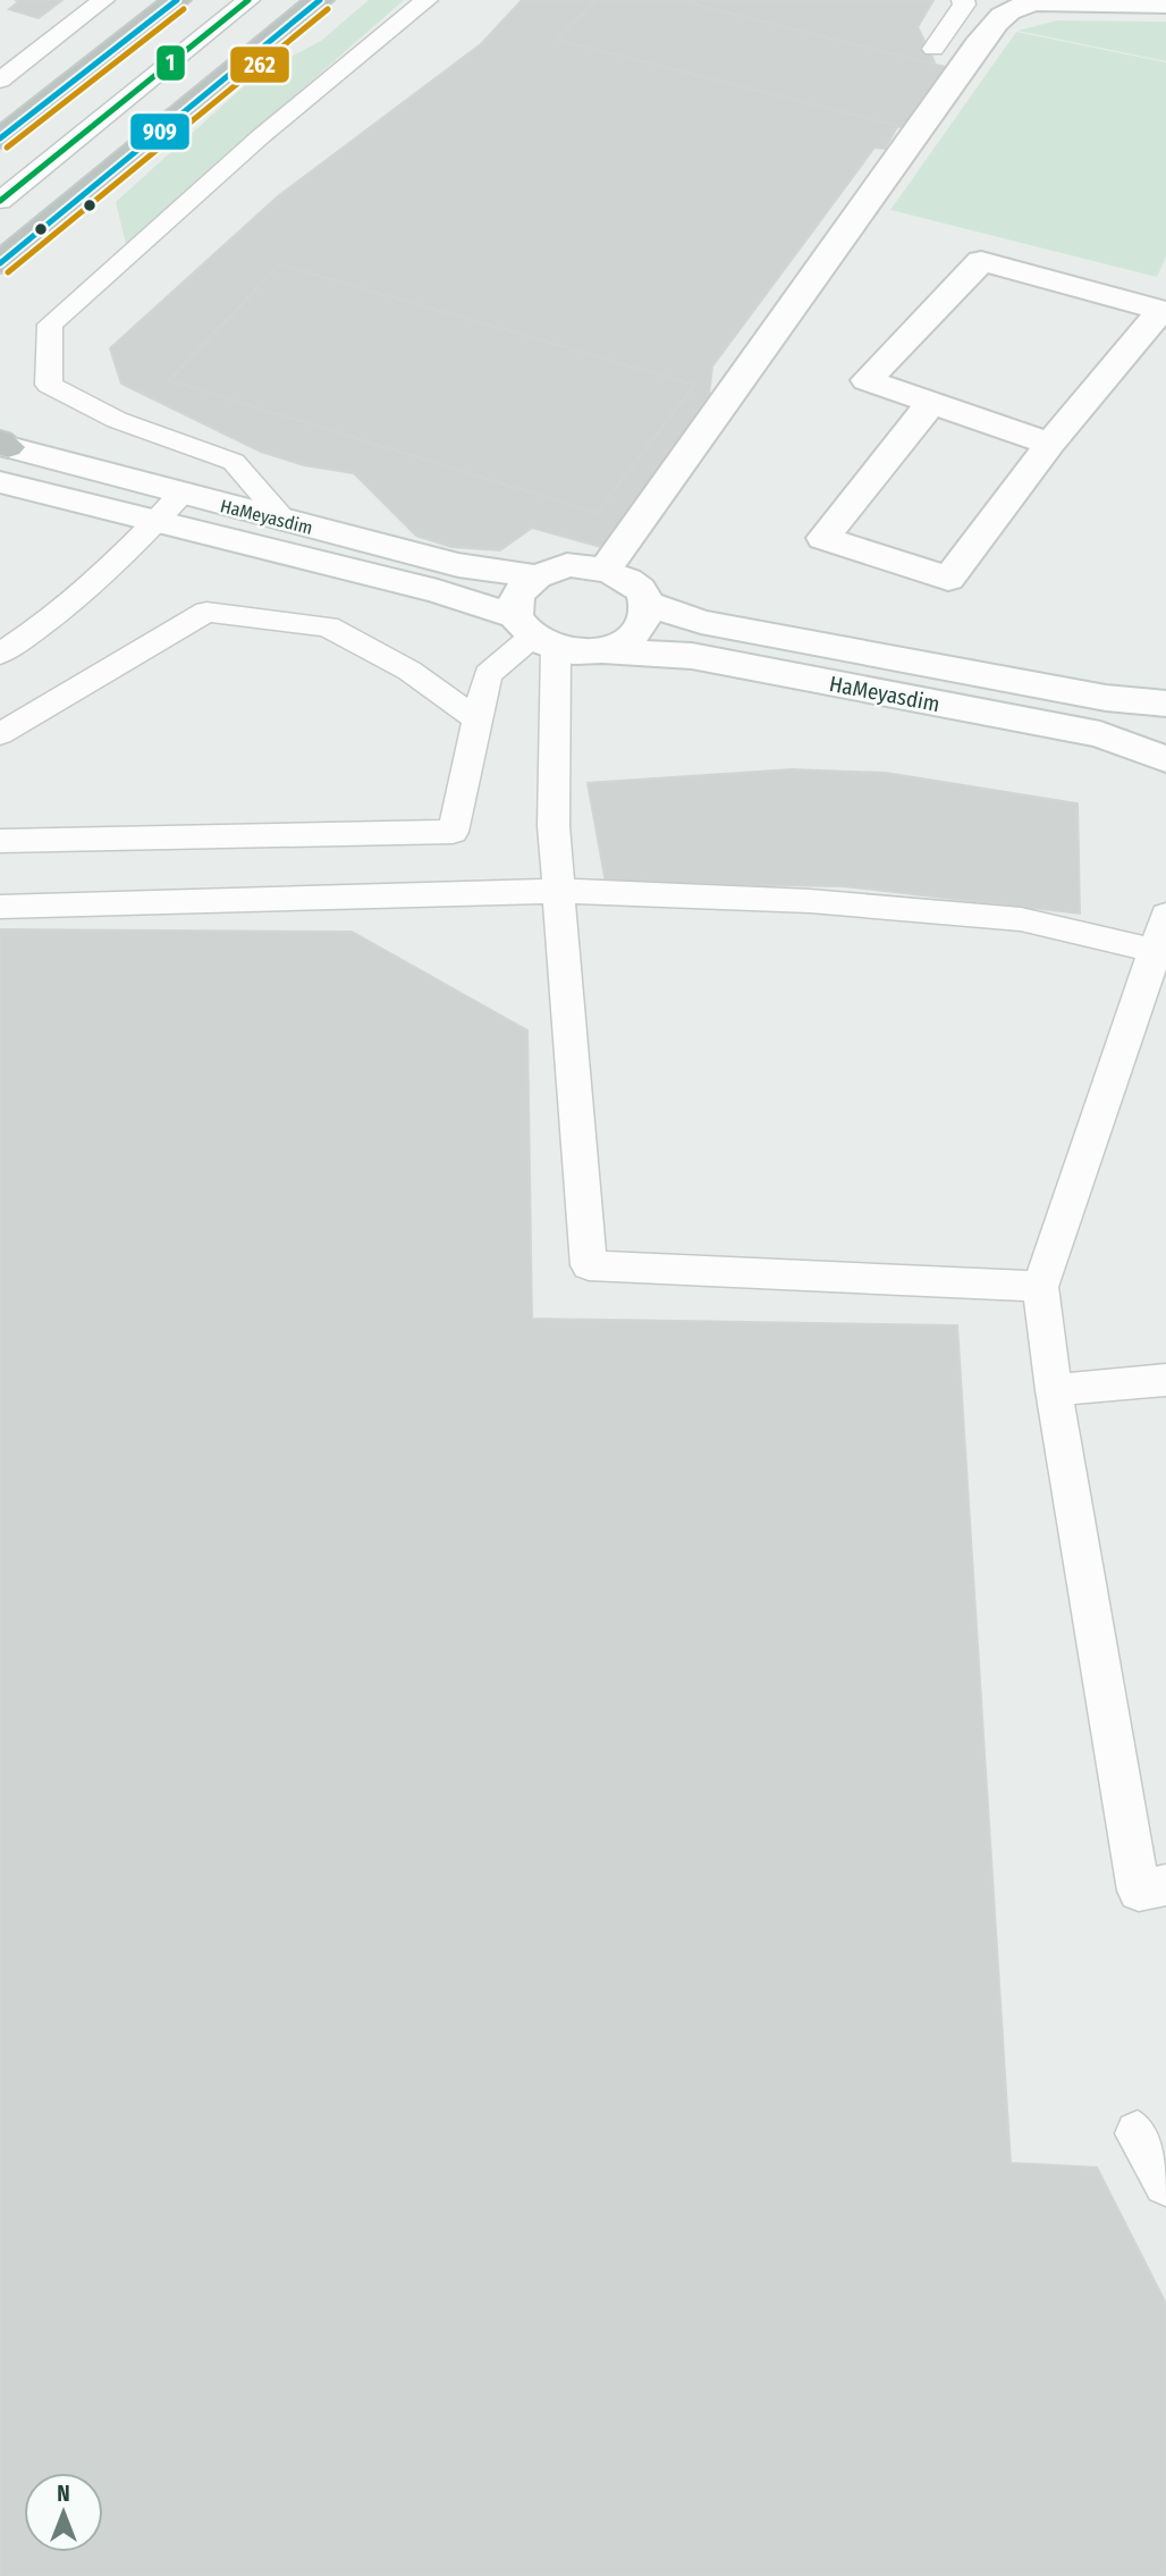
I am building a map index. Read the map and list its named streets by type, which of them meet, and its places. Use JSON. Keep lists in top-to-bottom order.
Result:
{
  "streets": {
    "street": ["HaMeyasdim"]
  },
  "lines": ["transit line 909", "transit line 1", "transit line 262"],
  "north": "top"
}
